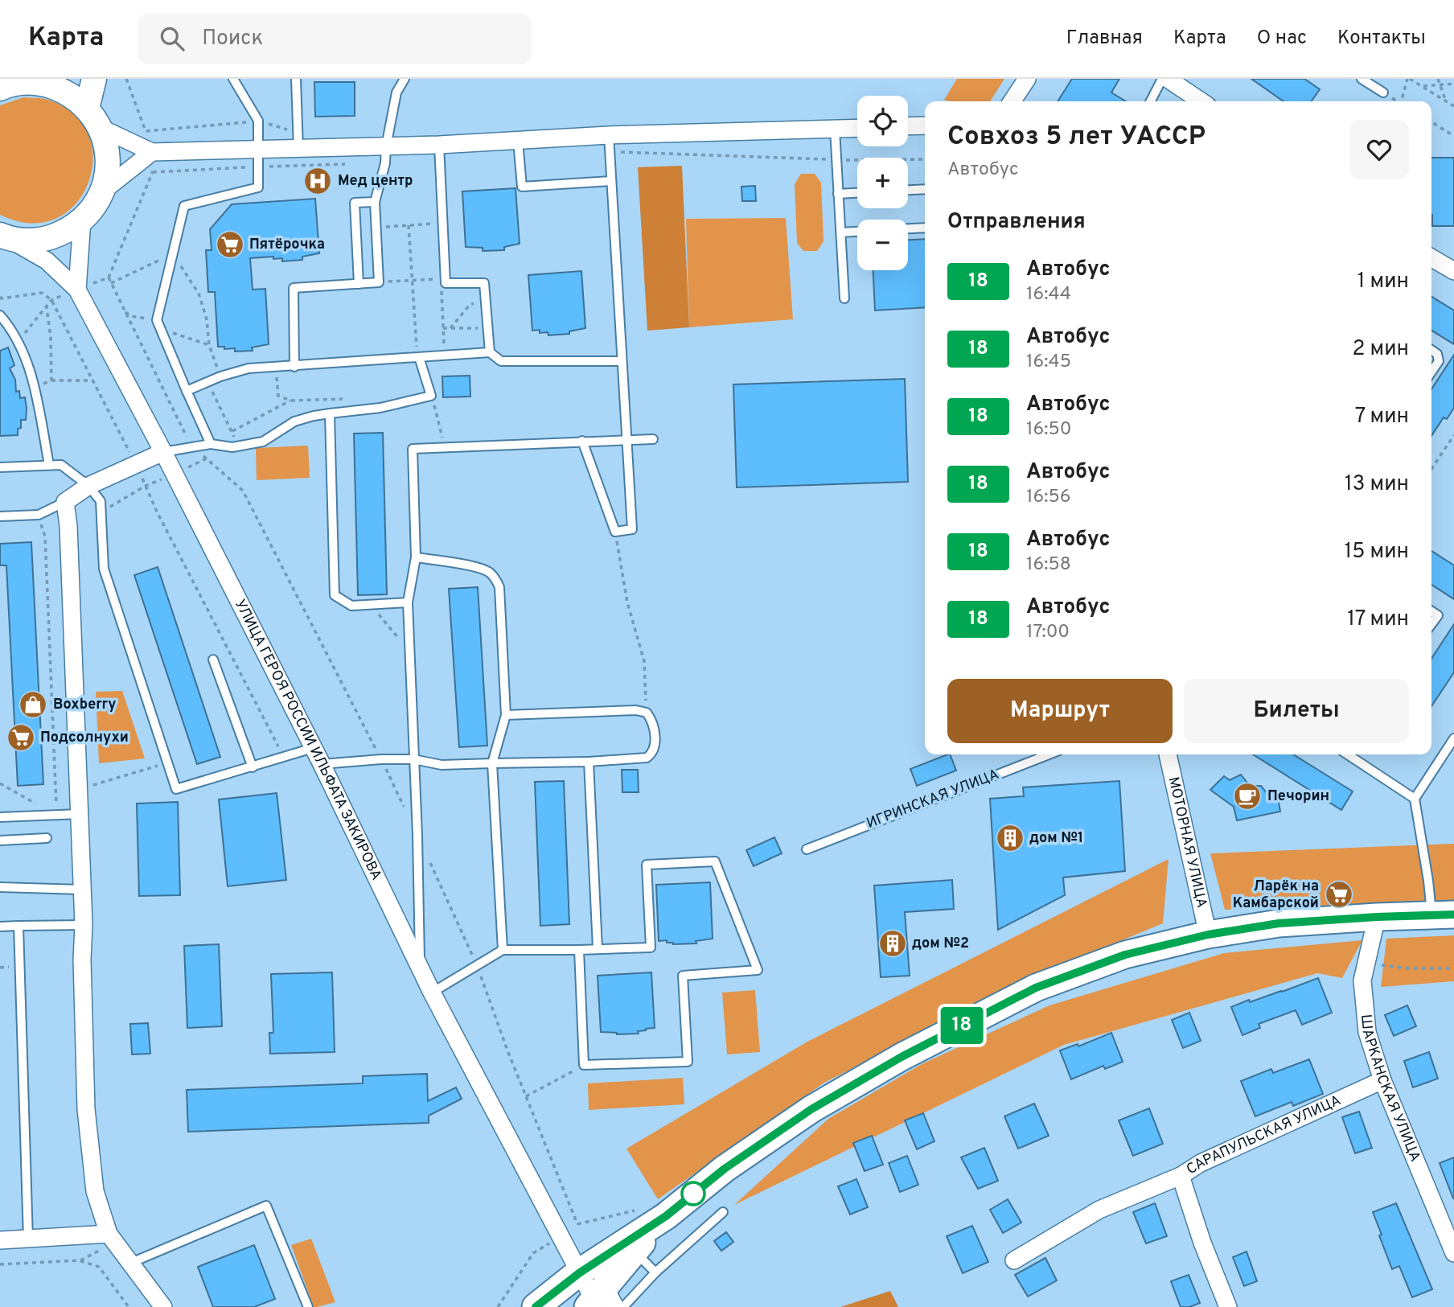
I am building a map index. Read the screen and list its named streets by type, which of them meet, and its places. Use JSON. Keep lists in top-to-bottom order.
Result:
{
  "streets": {
    "street": [
      "УЛИЦА ГЕРОЯ РОССИИ ИЛЬФАТА ЗАКИРОВА",
      "МОТОРНАЯ УЛИЦА",
      "ШАРКАНСКАЯ УЛИЦА",
      "САРАПУЛЬСКАЯ УЛИЦА"
    ],
    "lane": ["ИГРИНСКАЯ УЛИЦА"]
  },
  "crossings": [
    ["ШАРКАНСКАЯ УЛИЦА", "САРАПУЛЬСКАЯ УЛИЦА"]
  ],
  "places": {
    "hospital": ["Мед центр"],
    "supermarket": ["Пятёрочка", "Подсолнухи", "Ларёк на Камбарской"],
    "shop": ["Boxberry"],
    "cafe": ["Печорин"],
    "building": ["дом №1", "дом №2"]
  },
  "lines": ["bus line 18"],
  "page": {
    "header": "Карта",
    "search": "Поиск",
    "nav": [
      "Главная",
      "Карта",
      "О нас",
      "Контакты"
    ],
    "on_map": "18",
    "map_buttons": ["+", "−"],
    "heading": [
      ["Совхоз 5 лет УАССР", "Автобус"],
      "Отправления"
    ],
    "list": [
      {
        "mark": "18",
        "name": "Автобус",
        "note": "16:44",
        "value": "1 мин"
      },
      {
        "mark": "18",
        "name": "Автобус",
        "note": "16:45",
        "value": "2 мин"
      },
      {
        "mark": "18",
        "name": "Автобус",
        "note": "16:50",
        "value": "7 мин"
      },
      {
        "mark": "18",
        "name": "Автобус",
        "note": "16:56",
        "value": "13 мин"
      },
      {
        "mark": "18",
        "name": "Автобус",
        "note": "16:58",
        "value": "15 мин"
      },
      {
        "mark": "18",
        "name": "Автобус",
        "note": "17:00",
        "value": "17 мин"
      }
    ],
    "buttons": ["Маршрут", "Билеты"]
  }
}
